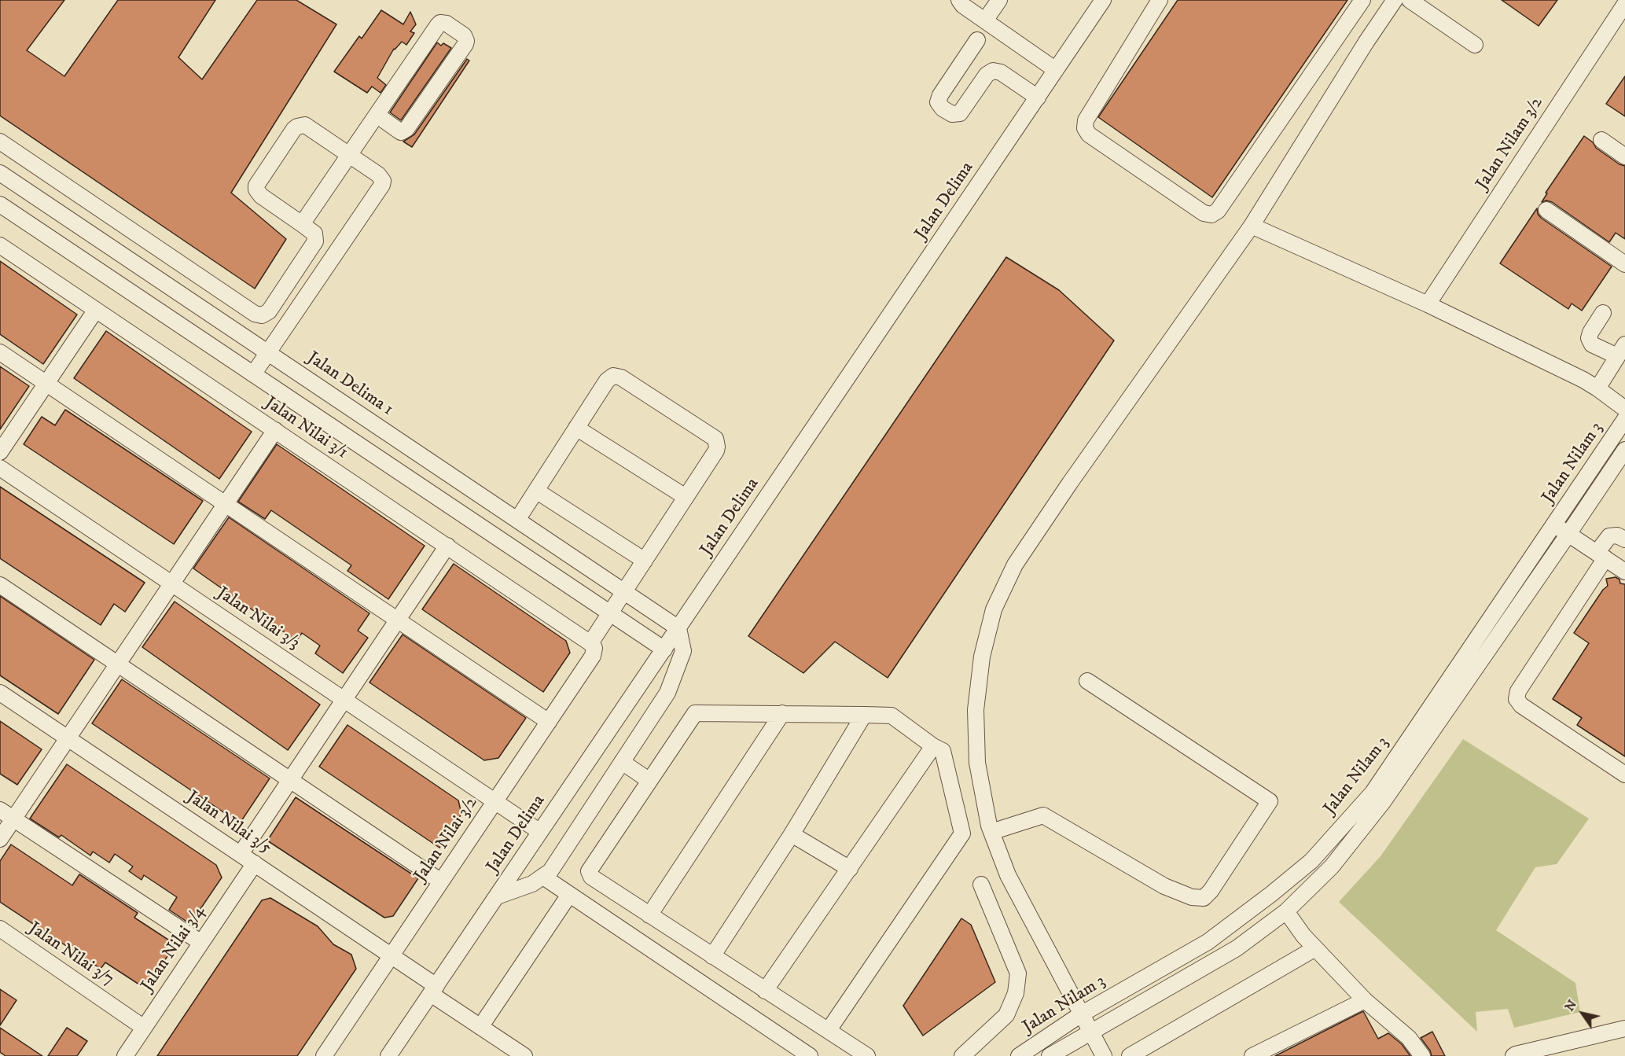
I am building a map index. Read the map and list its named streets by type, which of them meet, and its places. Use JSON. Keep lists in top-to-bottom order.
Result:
{
  "streets": {
    "street": [
      "Jalan Nilam 3/2",
      "Jalan Delima",
      "Jalan Delima 1",
      "Jalan Nilai 3/1",
      "Jalan Nilam 3",
      "Jalan Nilai 3/3",
      "Jalan Nilai 3/5",
      "Jalan Nilai 3/2",
      "Jalan Nilai 3/4",
      "Jalan Nilai 3/7"
    ]
  },
  "crossings": [
    ["Jalan Delima", "Jalan Delima 1"],
    ["Jalan Delima", "Jalan Nilai 3/3"],
    ["Jalan Delima", "Jalan Nilai 3/5"],
    ["Jalan Nilai 3/1", "Jalan Nilai 3/2"],
    ["Jalan Nilai 3/3", "Jalan Nilai 3/2"],
    ["Jalan Nilai 3/5", "Jalan Nilai 3/2"],
    ["Jalan Nilai 3/5", "Jalan Nilai 3/4"],
    ["Jalan Nilai 3/4", "Jalan Nilai 3/7"]
  ],
  "north": "top left"
}
